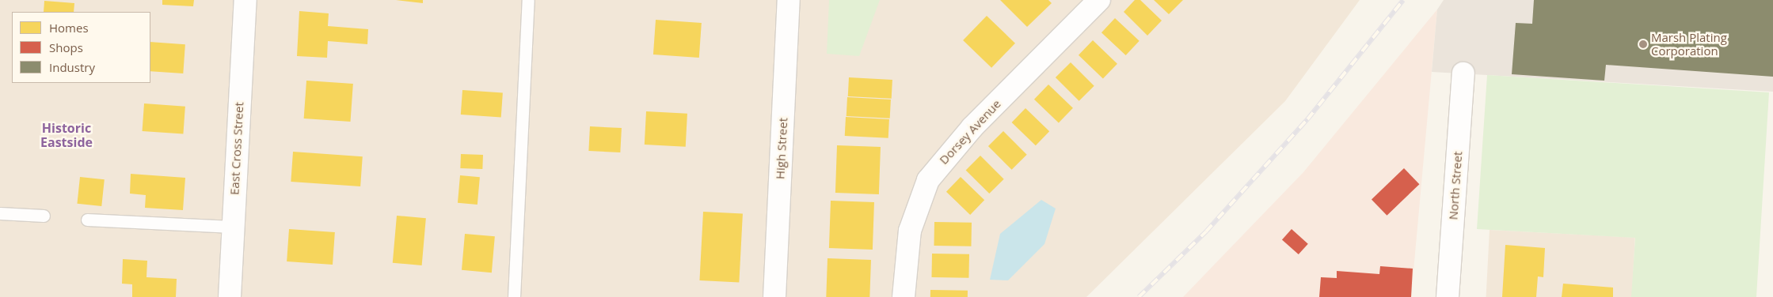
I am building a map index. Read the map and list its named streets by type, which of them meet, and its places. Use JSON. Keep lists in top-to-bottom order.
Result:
{
  "streets": {
    "street": [
      "Dorsey Avenue",
      "East Cross Street",
      "High Street",
      "North Street"
    ]
  },
  "districts": ["Historic Eastside"],
  "places": ["Marsh Plating Corporation"],
  "legend": ["Homes", "Shops", "Industry"]
}
